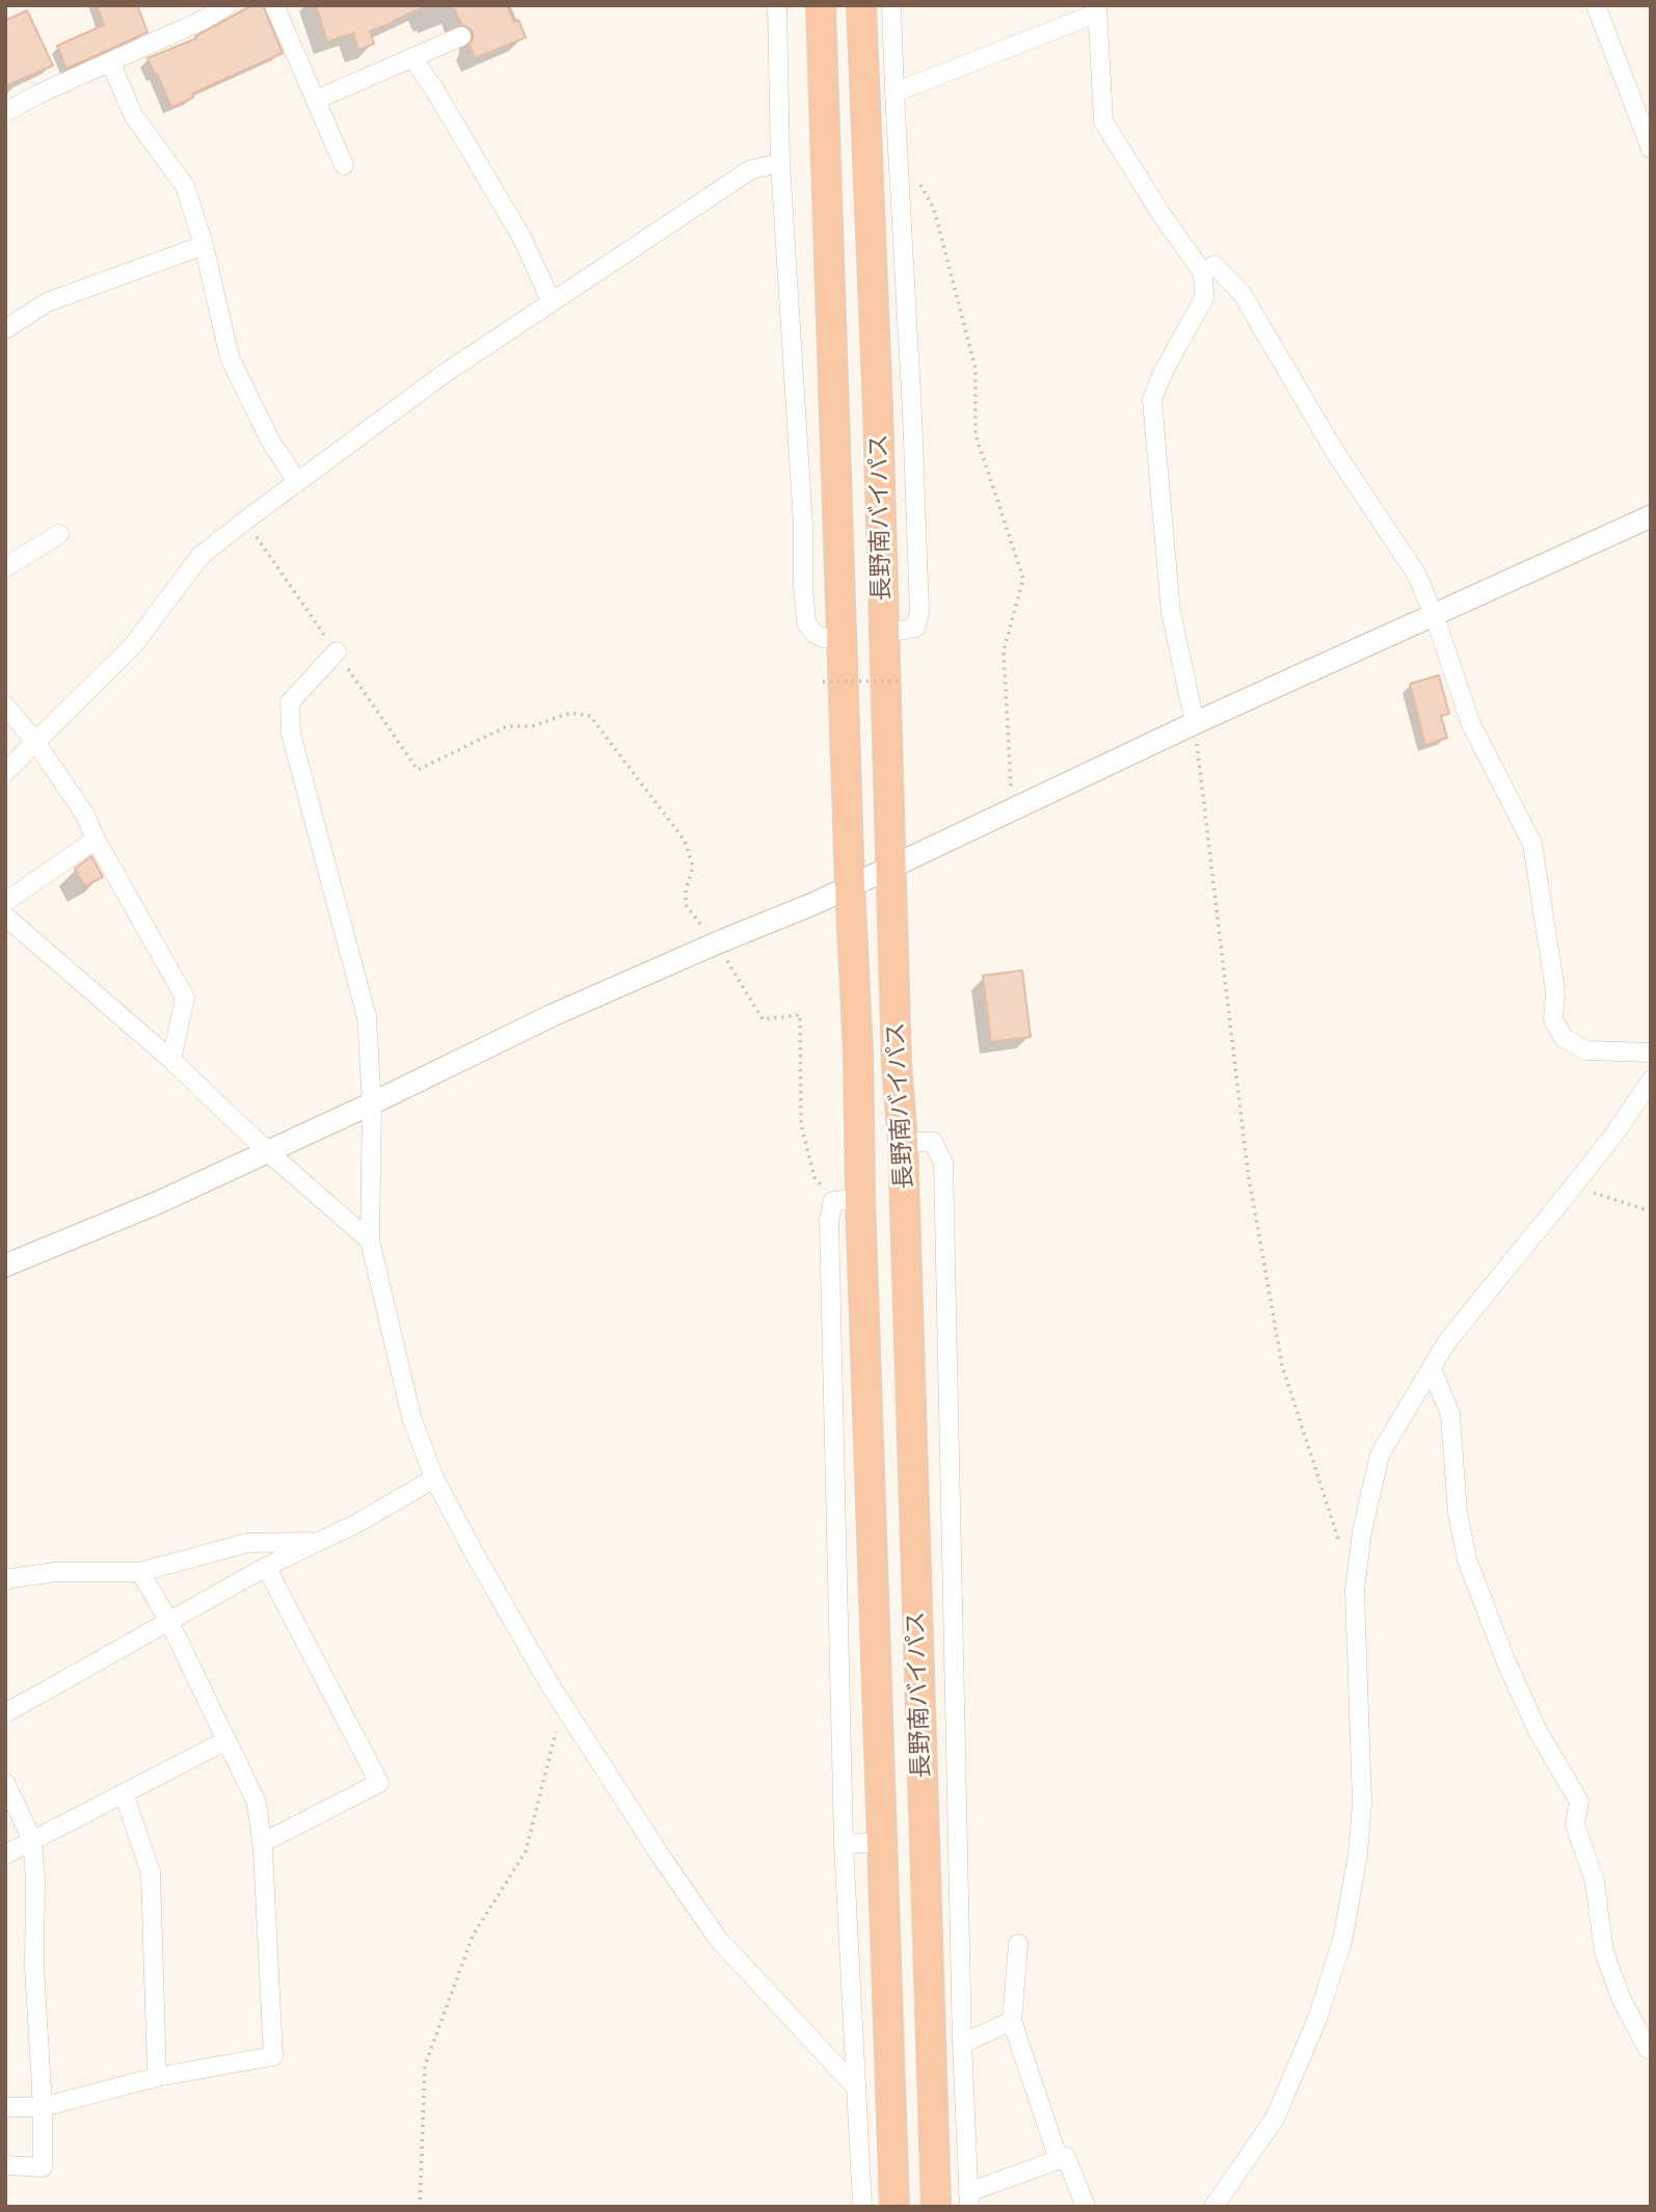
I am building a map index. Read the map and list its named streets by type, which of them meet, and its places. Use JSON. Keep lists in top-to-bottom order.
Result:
{
  "streets": {
    "highway": ["長野南バイパス"]
  }
}
